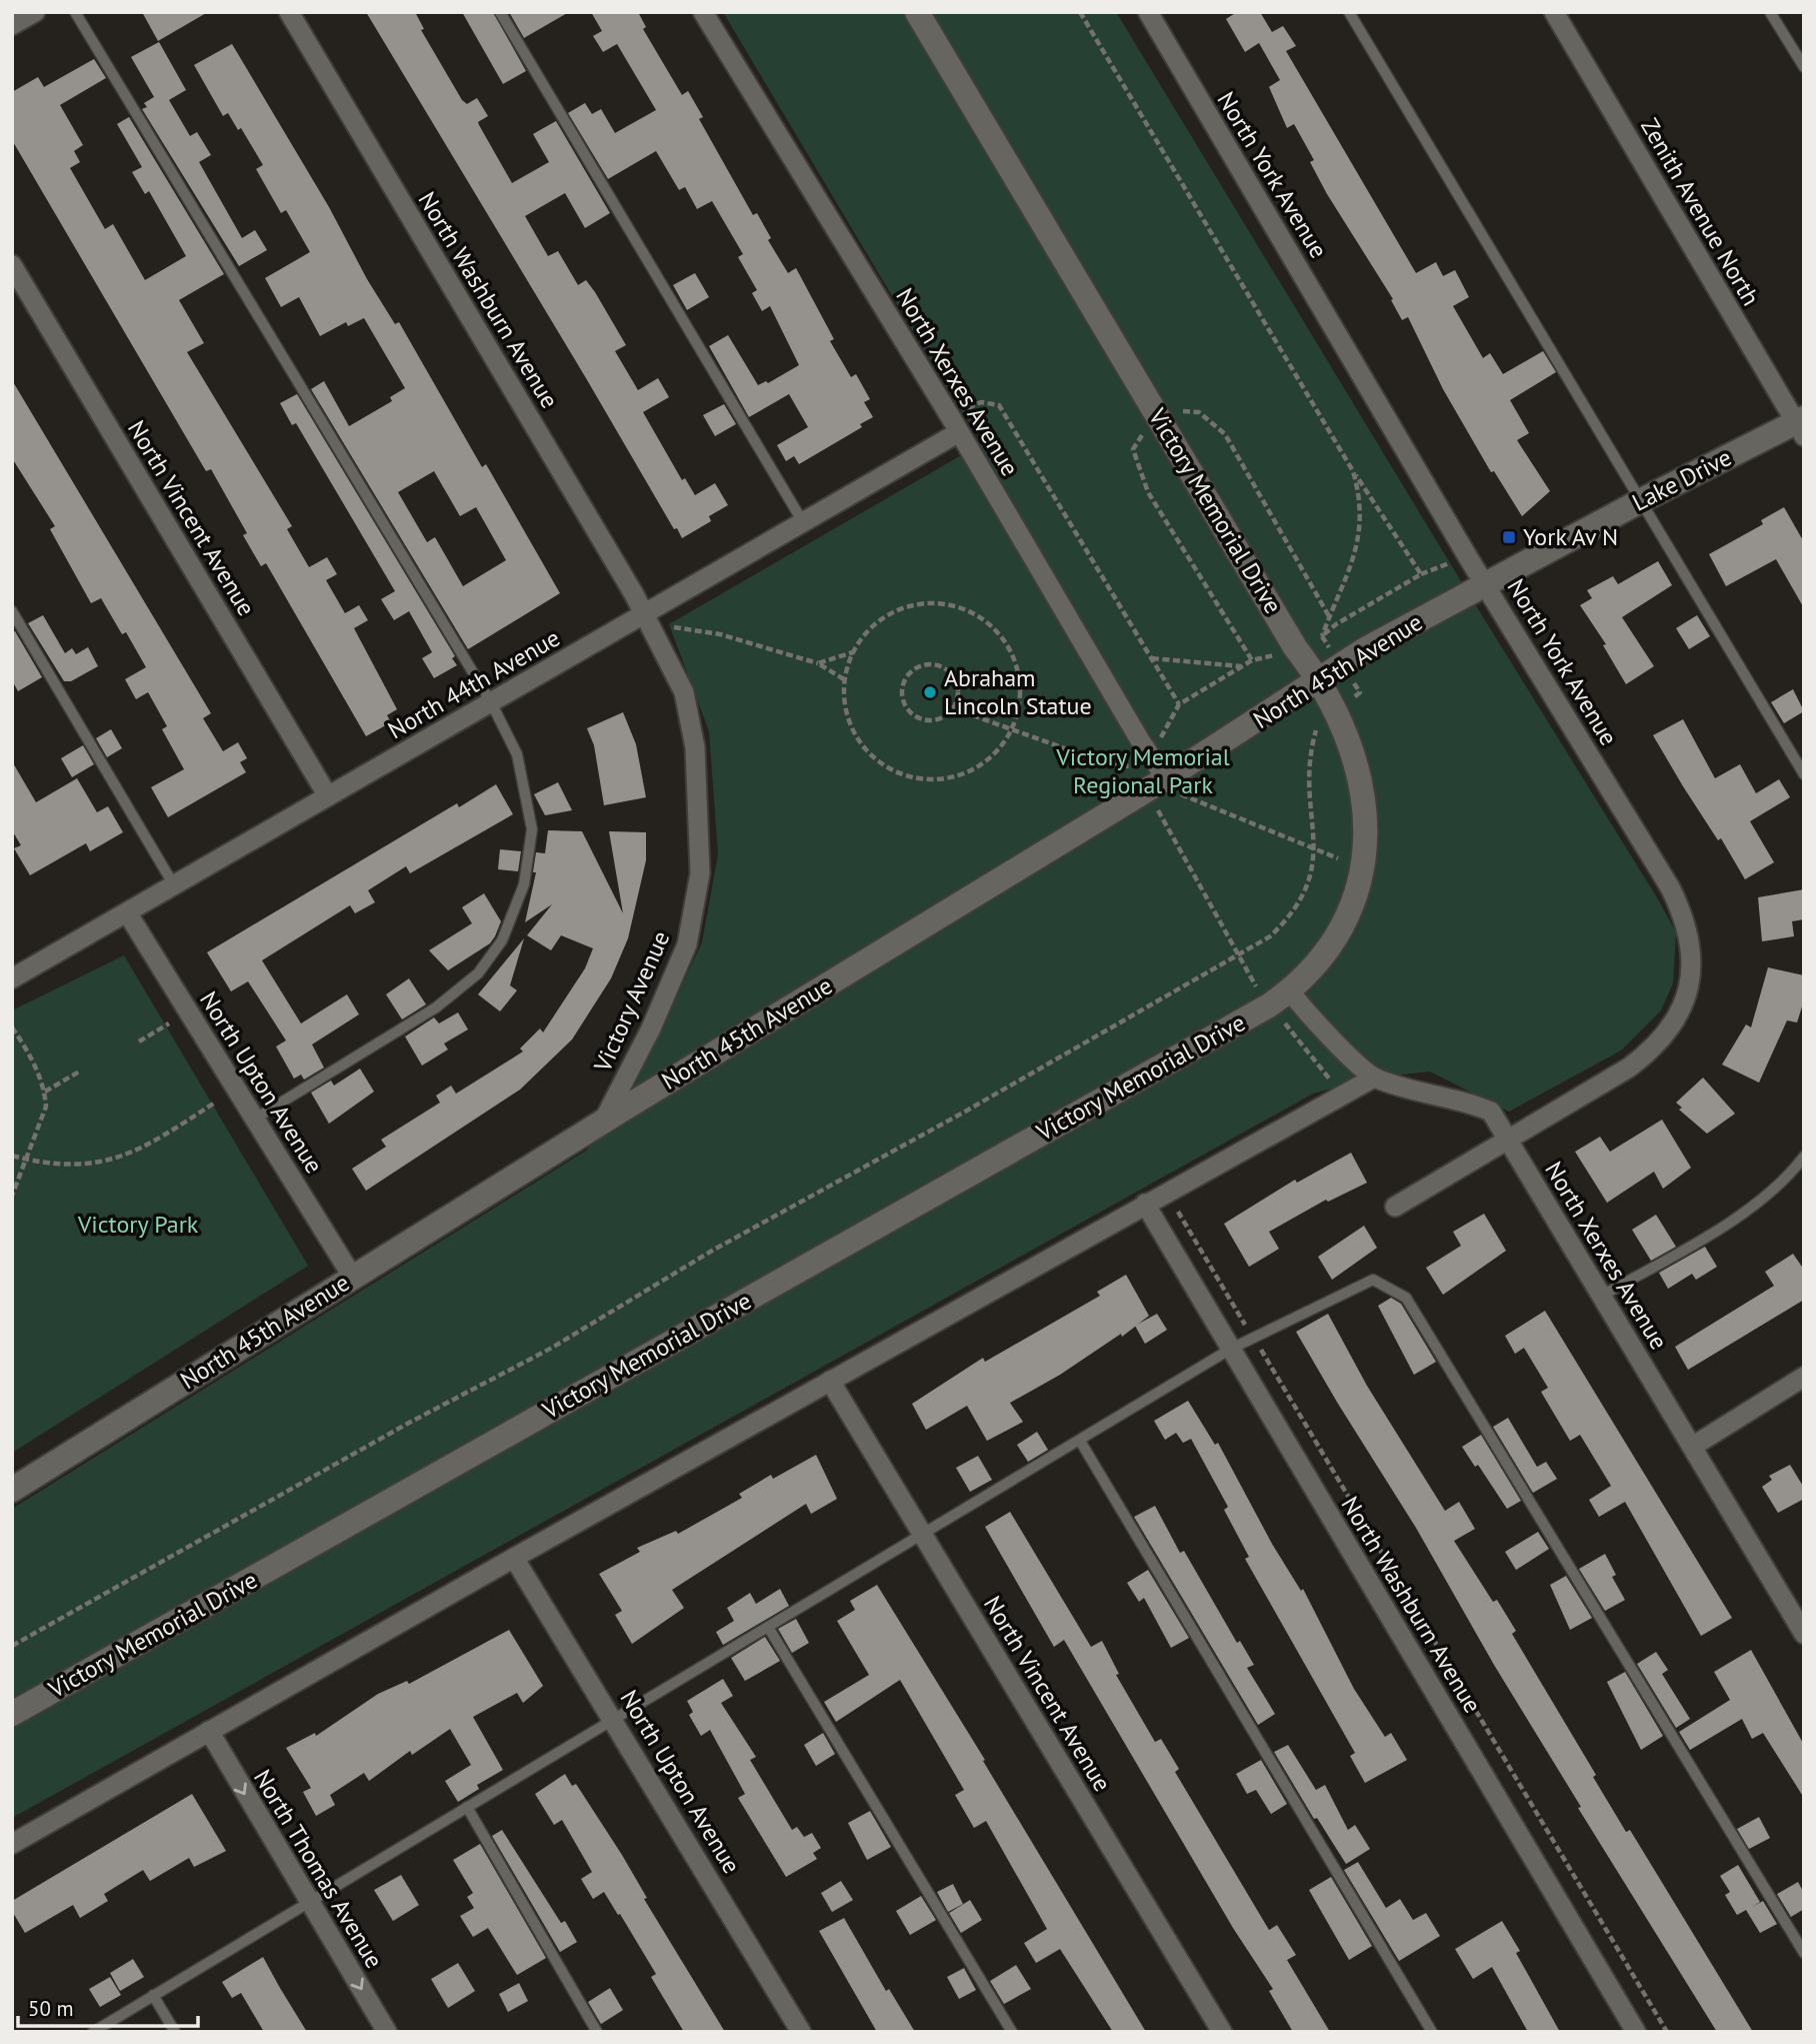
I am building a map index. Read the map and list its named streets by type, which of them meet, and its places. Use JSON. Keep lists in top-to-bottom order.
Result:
{
  "streets": {
    "street": [
      "North York Avenue",
      "Zenith Avenue North",
      "North Washburn Avenue",
      "North Xerxes Avenue",
      "Lake Drive",
      "Victory Memorial Drive",
      "North Vincent Avenue",
      "North 45th Avenue",
      "North 44th Avenue",
      "Victory Avenue",
      "North Upton Avenue",
      "North Thomas Avenue"
    ]
  },
  "crossings": [
    ["North York Avenue", "North Xerxes Avenue"],
    ["North York Avenue", "Lake Drive"],
    ["North York Avenue", "North 45th Avenue"],
    ["Zenith Avenue North", "Lake Drive"],
    ["North Washburn Avenue", "North 44th Avenue"],
    ["North Washburn Avenue", "Victory Avenue"],
    ["North Xerxes Avenue", "Victory Memorial Drive"],
    ["North Xerxes Avenue", "North 45th Avenue"],
    ["North Xerxes Avenue", "North 44th Avenue"],
    ["Lake Drive", "North 45th Avenue"],
    ["Victory Memorial Drive", "North 45th Avenue"],
    ["North Vincent Avenue", "North 44th Avenue"],
    ["North 45th Avenue", "Victory Avenue"],
    ["North 45th Avenue", "North Upton Avenue"],
    ["North 44th Avenue", "Victory Avenue"],
    ["North 44th Avenue", "North Upton Avenue"]
  ],
  "one_way": ["North Thomas Avenue"],
  "parks": ["Victory Memorial Regional Park", "Victory Park"],
  "places": {
    "transit": ["York Av N"],
    "other": ["Abraham Lincoln Statue"]
  },
  "scale_bar": "50 m"
}
